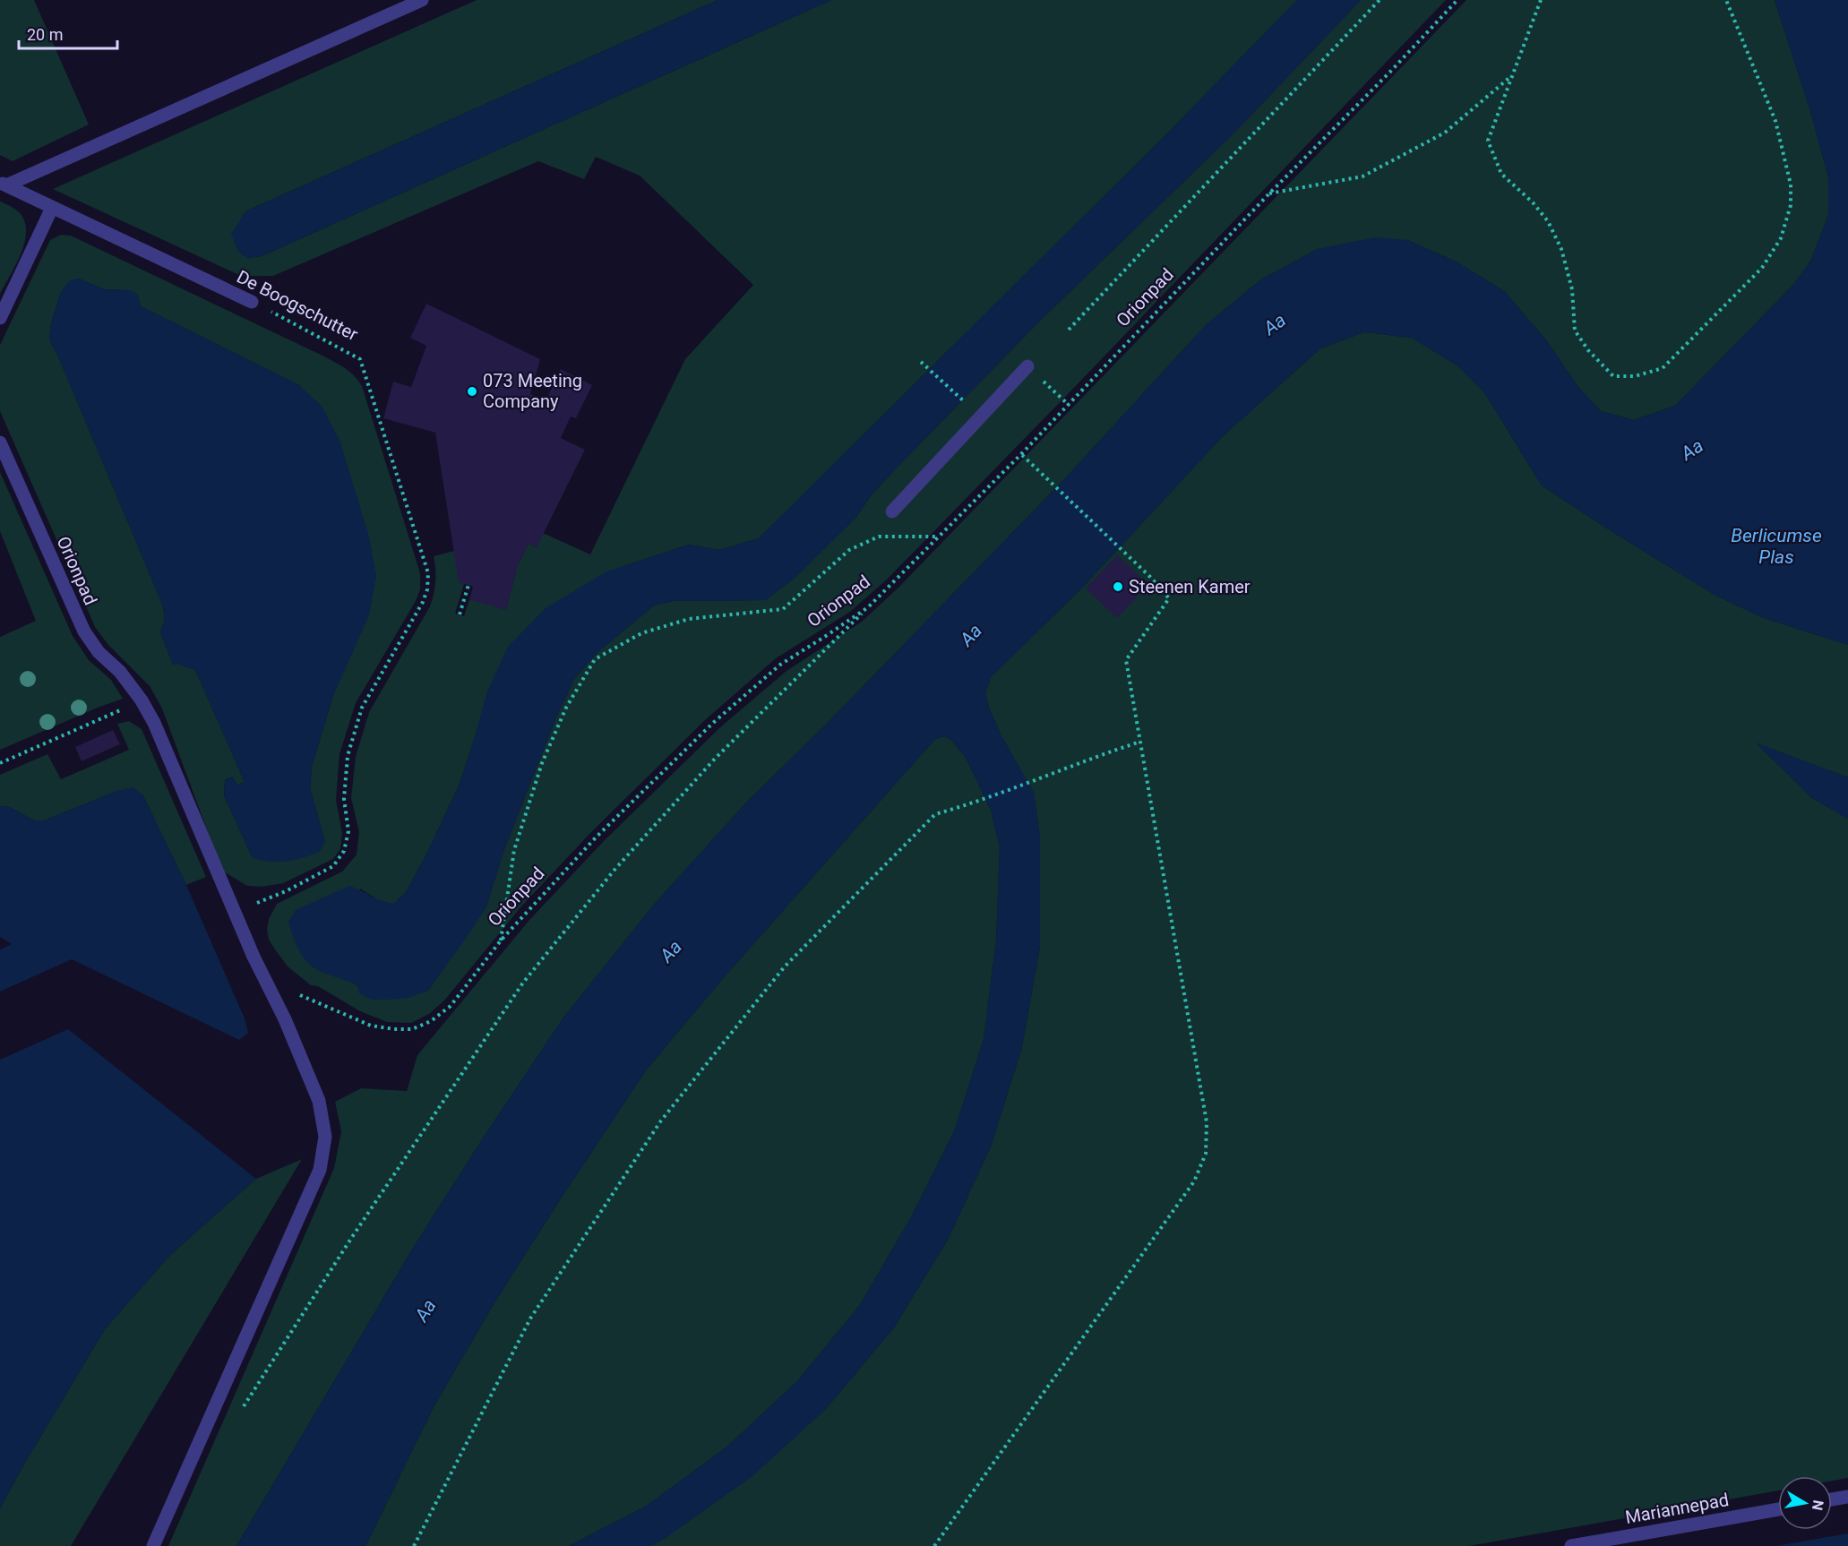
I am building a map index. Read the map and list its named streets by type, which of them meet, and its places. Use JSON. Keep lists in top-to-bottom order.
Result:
{
  "streets": {
    "street": ["Orionpad", "De Boogschutter", "Mariannepad"]
  },
  "crossings": [
    ["Orionpad", "De Boogschutter"]
  ],
  "water": ["Aa", "Berlicumse Plas"],
  "places": ["073 Meeting Company", "Steenen Kamer"],
  "scale_bar": "20 m",
  "north": "right"
}
